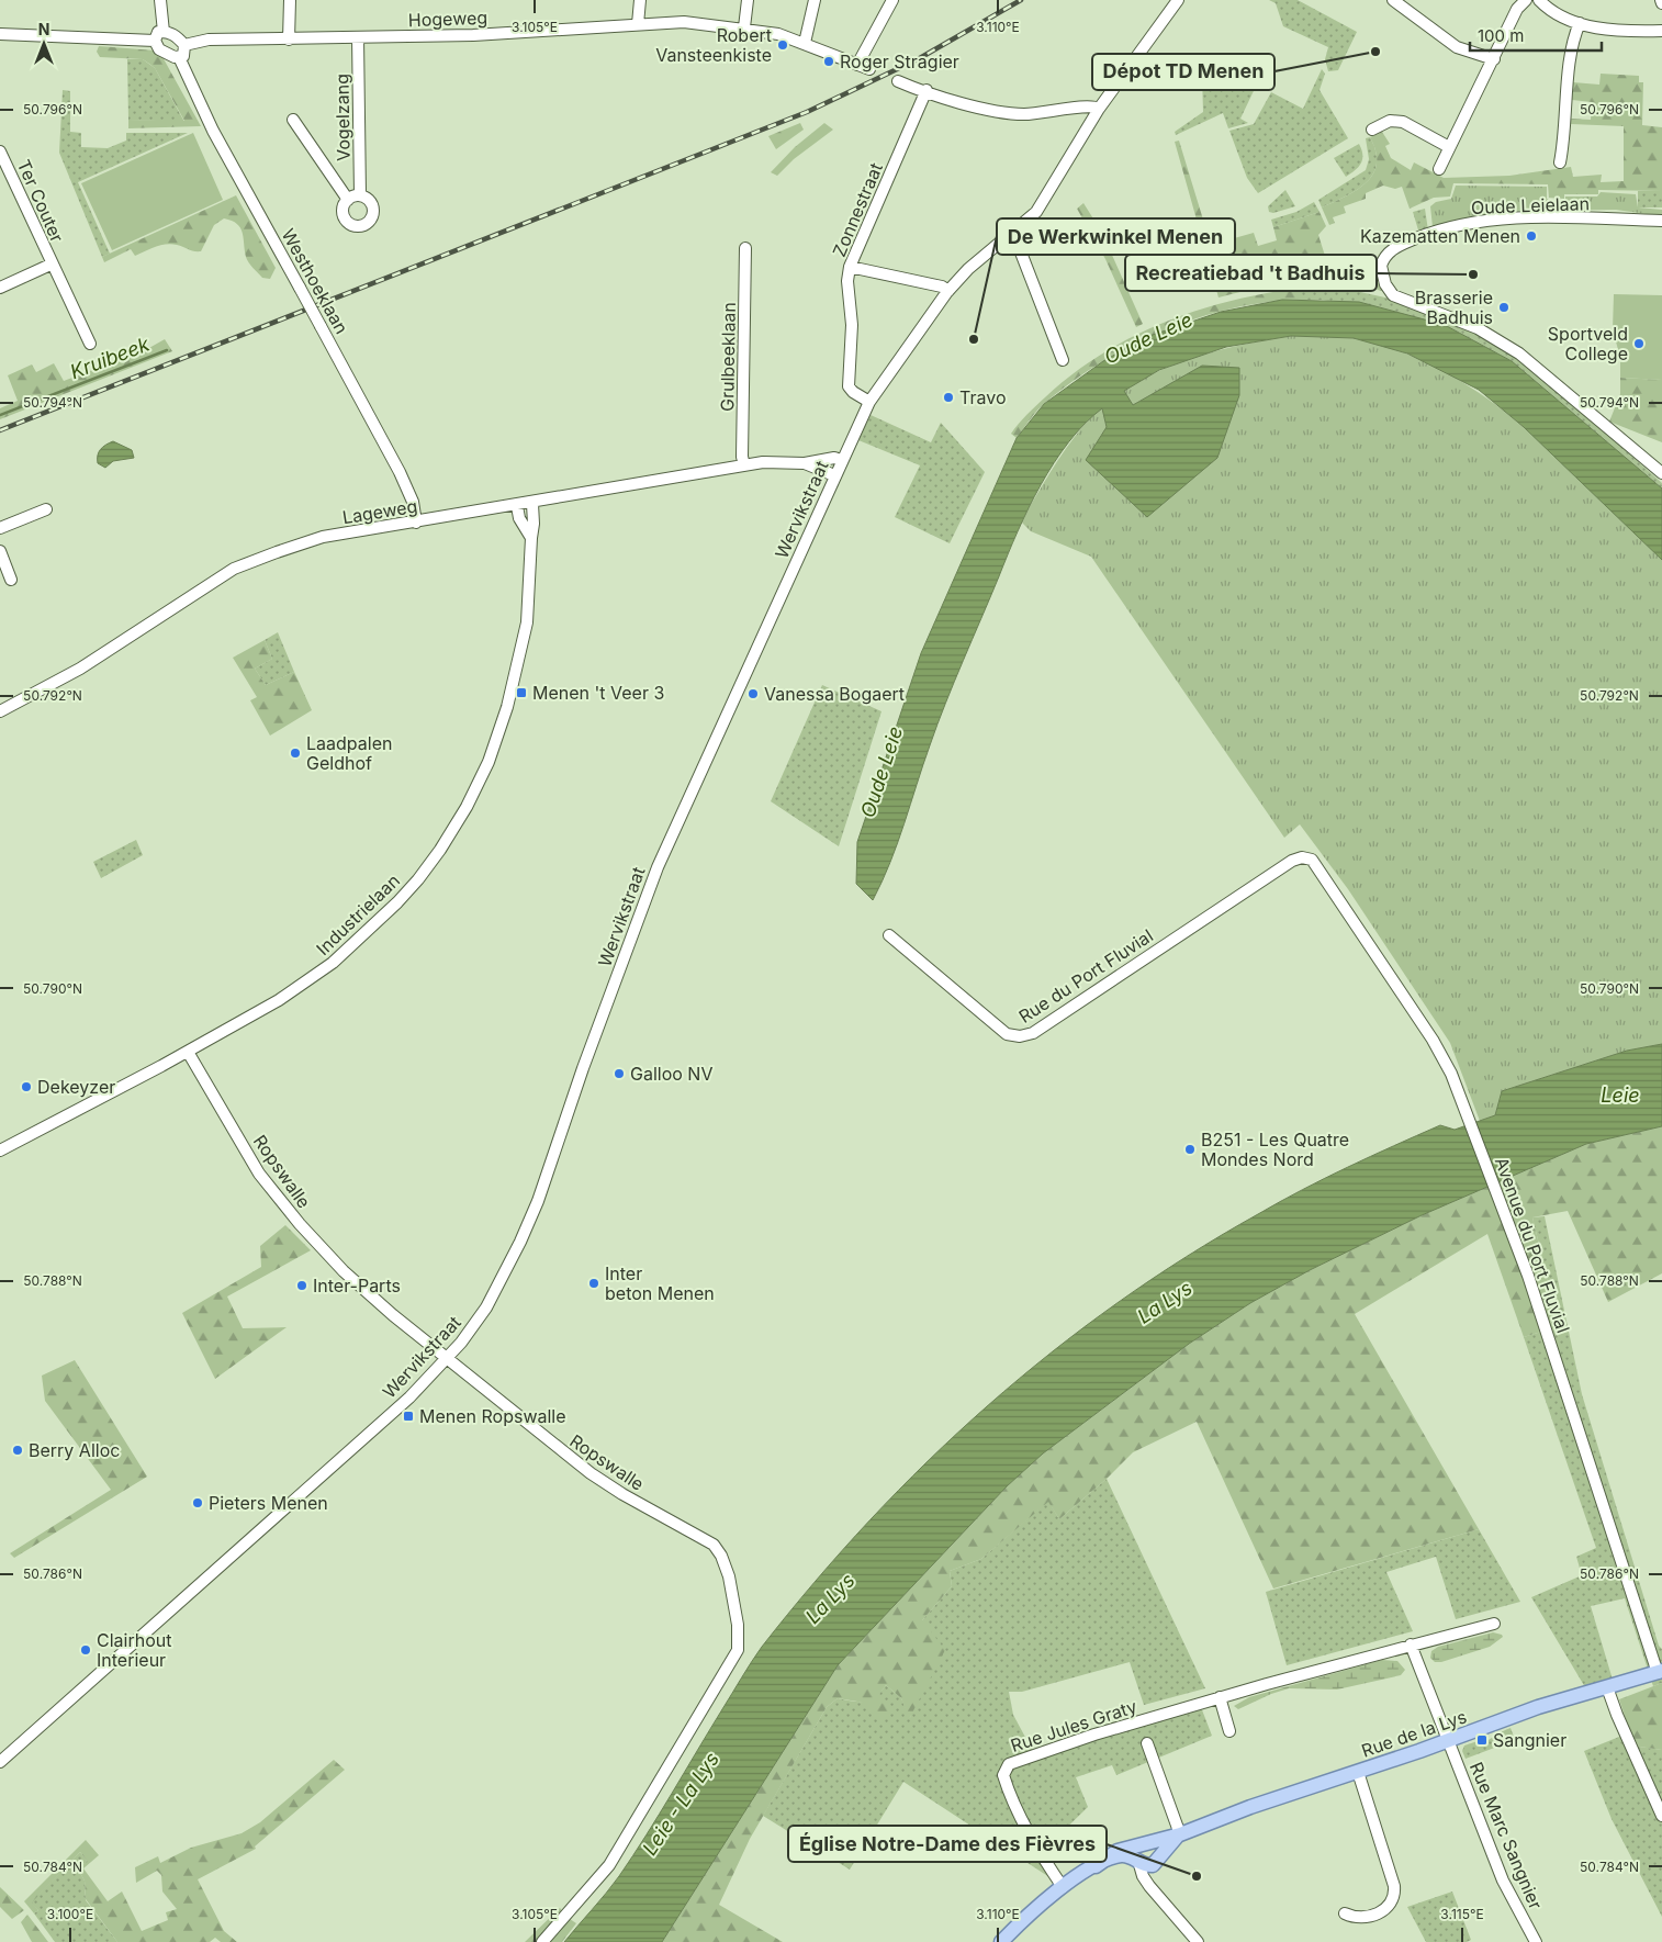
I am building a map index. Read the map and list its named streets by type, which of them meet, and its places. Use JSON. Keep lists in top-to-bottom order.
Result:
{
  "streets": {
    "main road": ["Rue de la Lys"],
    "street": [
      "Hogeweg",
      "Vogelzang",
      "Ter Couter",
      "Oude Leielaan",
      "Zonnestraat",
      "Westhoeklaan",
      "Grulbeeklaan",
      "Wervikstraat",
      "Lageweg",
      "Industrielaan",
      "Rue du Port Fluvial",
      "Ropswalle",
      "Avenue du Port Fluvial",
      "Rue Jules Graty",
      "Rue Marc Sangnier"
    ]
  },
  "crossings": [
    ["Hogeweg", "Vogelzang"],
    ["Zonnestraat", "Wervikstraat"],
    ["Westhoeklaan", "Lageweg"],
    ["Grulbeeklaan", "Lageweg"],
    ["Wervikstraat", "Lageweg"],
    ["Wervikstraat", "Ropswalle"],
    ["Lageweg", "Industrielaan"],
    ["Industrielaan", "Ropswalle"],
    ["Rue du Port Fluvial", "Avenue du Port Fluvial"],
    ["Avenue du Port Fluvial", "Rue de la Lys"],
    ["Rue Jules Graty", "Rue de la Lys"],
    ["Rue de la Lys", "Rue Marc Sangnier"]
  ],
  "water": [
    "Oude Leie",
    "Kruibeek",
    "Leie",
    "La Lys",
    "Leie - La Lys"
  ],
  "places": {
    "other": [
      "Robert Vansteenkiste",
      "Dépot TD Menen",
      "Roger Stragier",
      "Kazematten Menen",
      "Recreatiebad 't Badhuis",
      "Brasserie Badhuis",
      "De Werkwinkel Menen",
      "Sportveld College",
      "Travo",
      "Vanessa Bogaert",
      "Laadpalen Geldhof",
      "Galloo NV",
      "Dekeyzer",
      "B251 - Les Quatre Mondes Nord",
      "Inter beton Menen",
      "Inter-Parts",
      "Berry Alloc",
      "Pieters Menen",
      "Clairhout Interieur",
      "Église Notre-Dame des Fièvres"
    ],
    "transit": ["Menen 't Veer 3", "Menen Ropswalle", "Sangnier"]
  },
  "scale_bar": "100 m",
  "north": "top",
  "coordinates": [
    "3.105°E",
    "3.110°E",
    "50.796°N",
    "50.794°N",
    "50.792°N",
    "50.790°N",
    "50.788°N",
    "50.786°N",
    "50.784°N",
    "3.100°E",
    "3.115°E"
  ]
}
